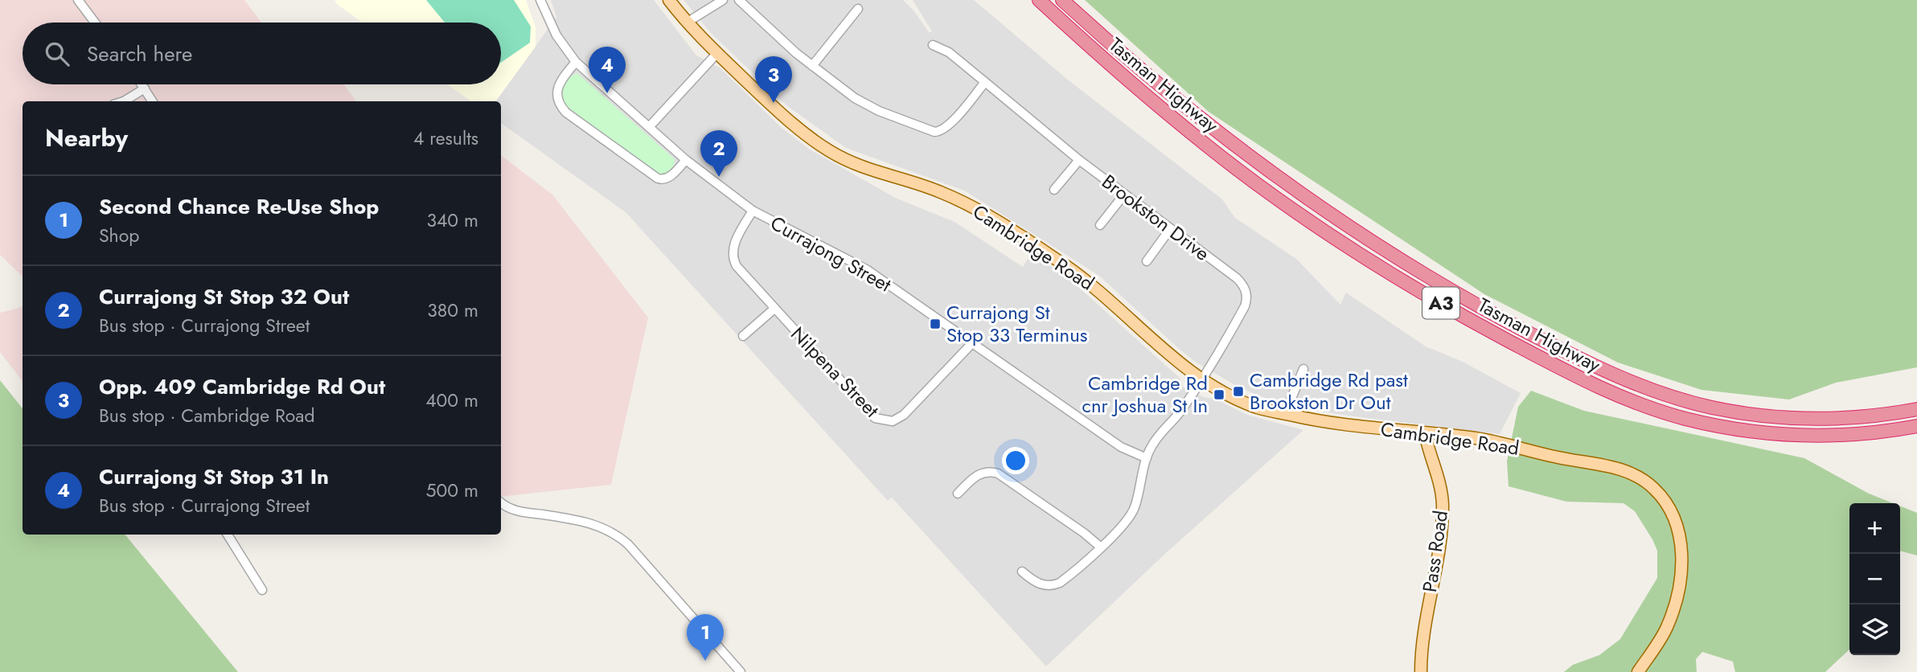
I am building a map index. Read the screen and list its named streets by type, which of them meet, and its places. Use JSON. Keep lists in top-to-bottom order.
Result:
{
  "streets": {
    "highway": ["Tasman Highway", "A3"],
    "main road": ["Cambridge Road", "Pass Road"],
    "street": ["Brookston Drive", "Currajong Street", "Nilpena Street"]
  },
  "crossings": [
    ["Brookston Drive", "Cambridge Road"],
    ["Cambridge Road", "Pass Road"],
    ["Currajong Street", "Nilpena Street"]
  ],
  "places": {
    "transit": ["Currajong St Stop 33 Terminus", "Cambridge Rd past Brookston Dr Out", "Cambridge Rd cnr Joshua St In"]
  },
  "page": {
    "search": "Search here",
    "pins": [
      "4",
      "3",
      "2",
      "1"
    ],
    "heading": ["Nearby", "4 results"],
    "list": [
      {
        "mark": "1",
        "name": "Second Chance Re-Use Shop",
        "note": "Shop",
        "value": "340 m"
      },
      {
        "mark": "2",
        "name": "Currajong St Stop 32 Out",
        "note": "Bus stop · Currajong Street",
        "value": "380 m"
      },
      {
        "mark": "3",
        "name": "Opp. 409 Cambridge Rd Out",
        "note": "Bus stop · Cambridge Road",
        "value": "400 m"
      },
      {
        "mark": "4",
        "name": "Currajong St Stop 31 In",
        "note": "Bus stop · Currajong Street",
        "value": "500 m"
      }
    ],
    "map_buttons": ["+", "−"]
  }
}
